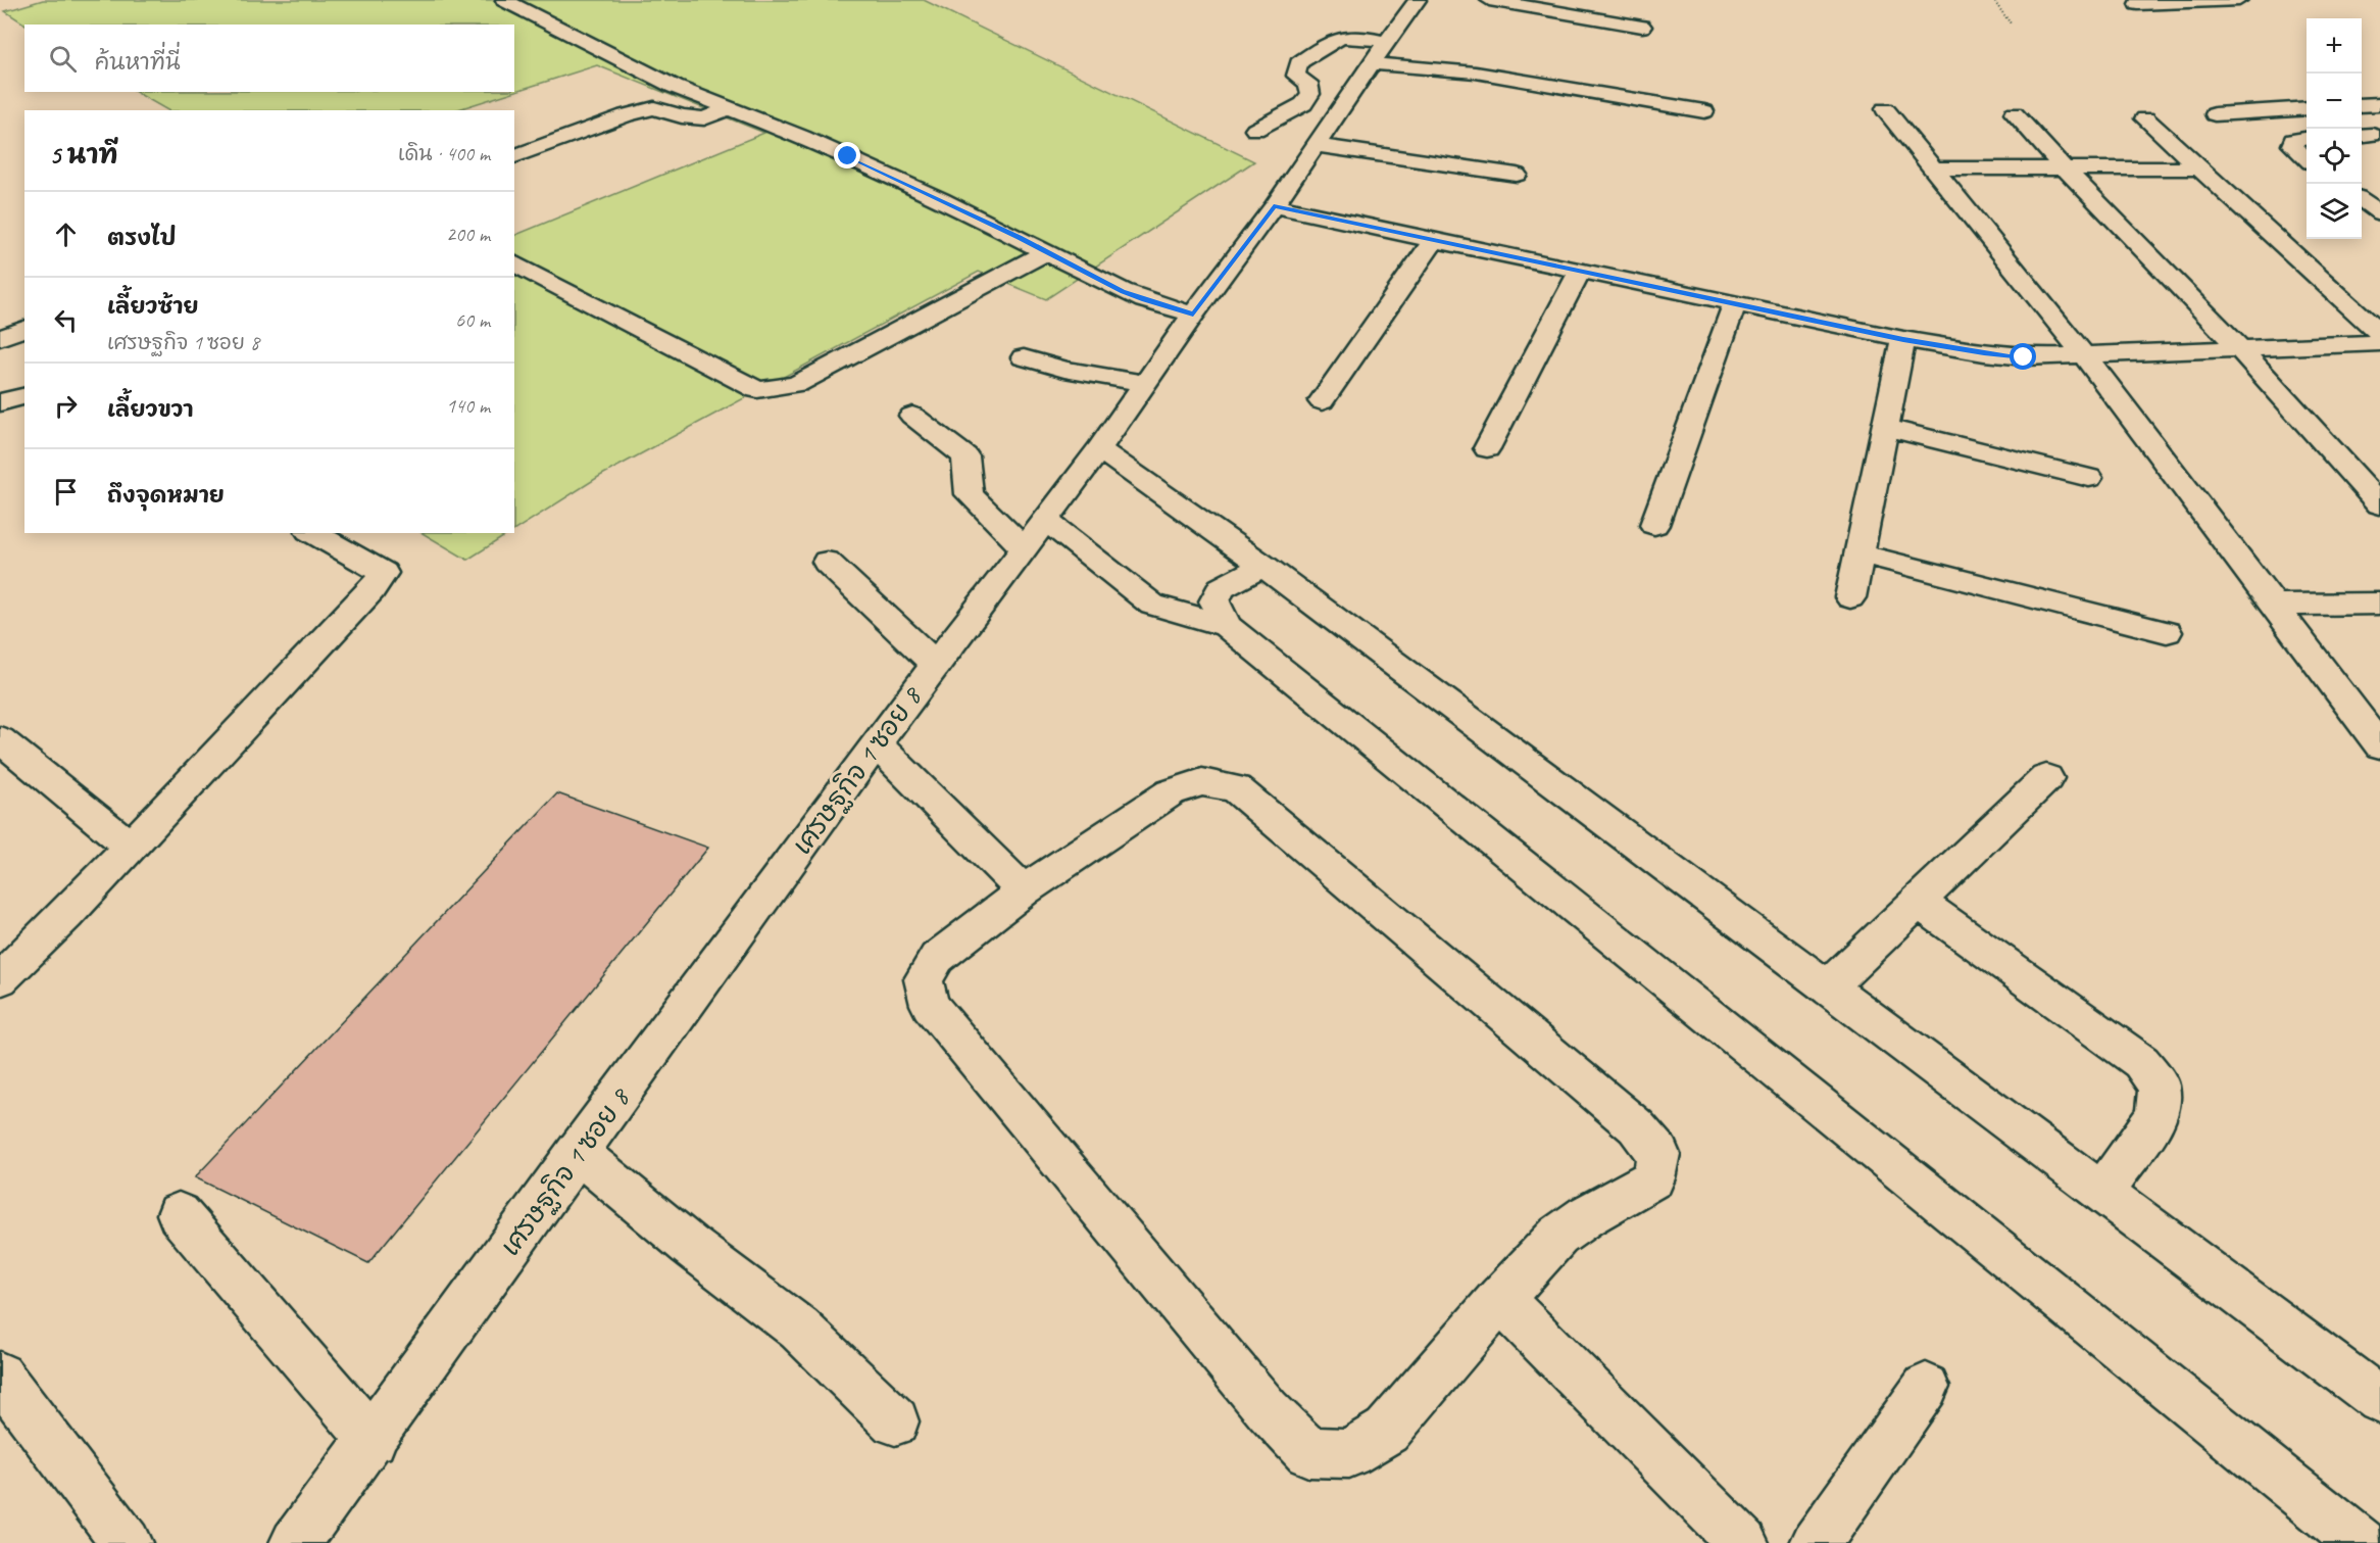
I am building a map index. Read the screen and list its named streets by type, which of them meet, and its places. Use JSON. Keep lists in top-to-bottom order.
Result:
{
  "streets": {
    "street": ["เศรษฐกิจ 1 ซอย 8"]
  },
  "page": {
    "map_buttons": ["+", "−"],
    "search": "ค้นหาที่นี่",
    "heading": ["5 นาที", "เดิน · 400 m"],
    "list": [
      ["ตรงไป", "200 m"],
      ["เลี้ยวซ้าย", "เศรษฐกิจ 1 ซอย 8", "60 m"],
      ["เลี้ยวขวา", "140 m"],
      "ถึงจุดหมาย"
    ]
  }
}
